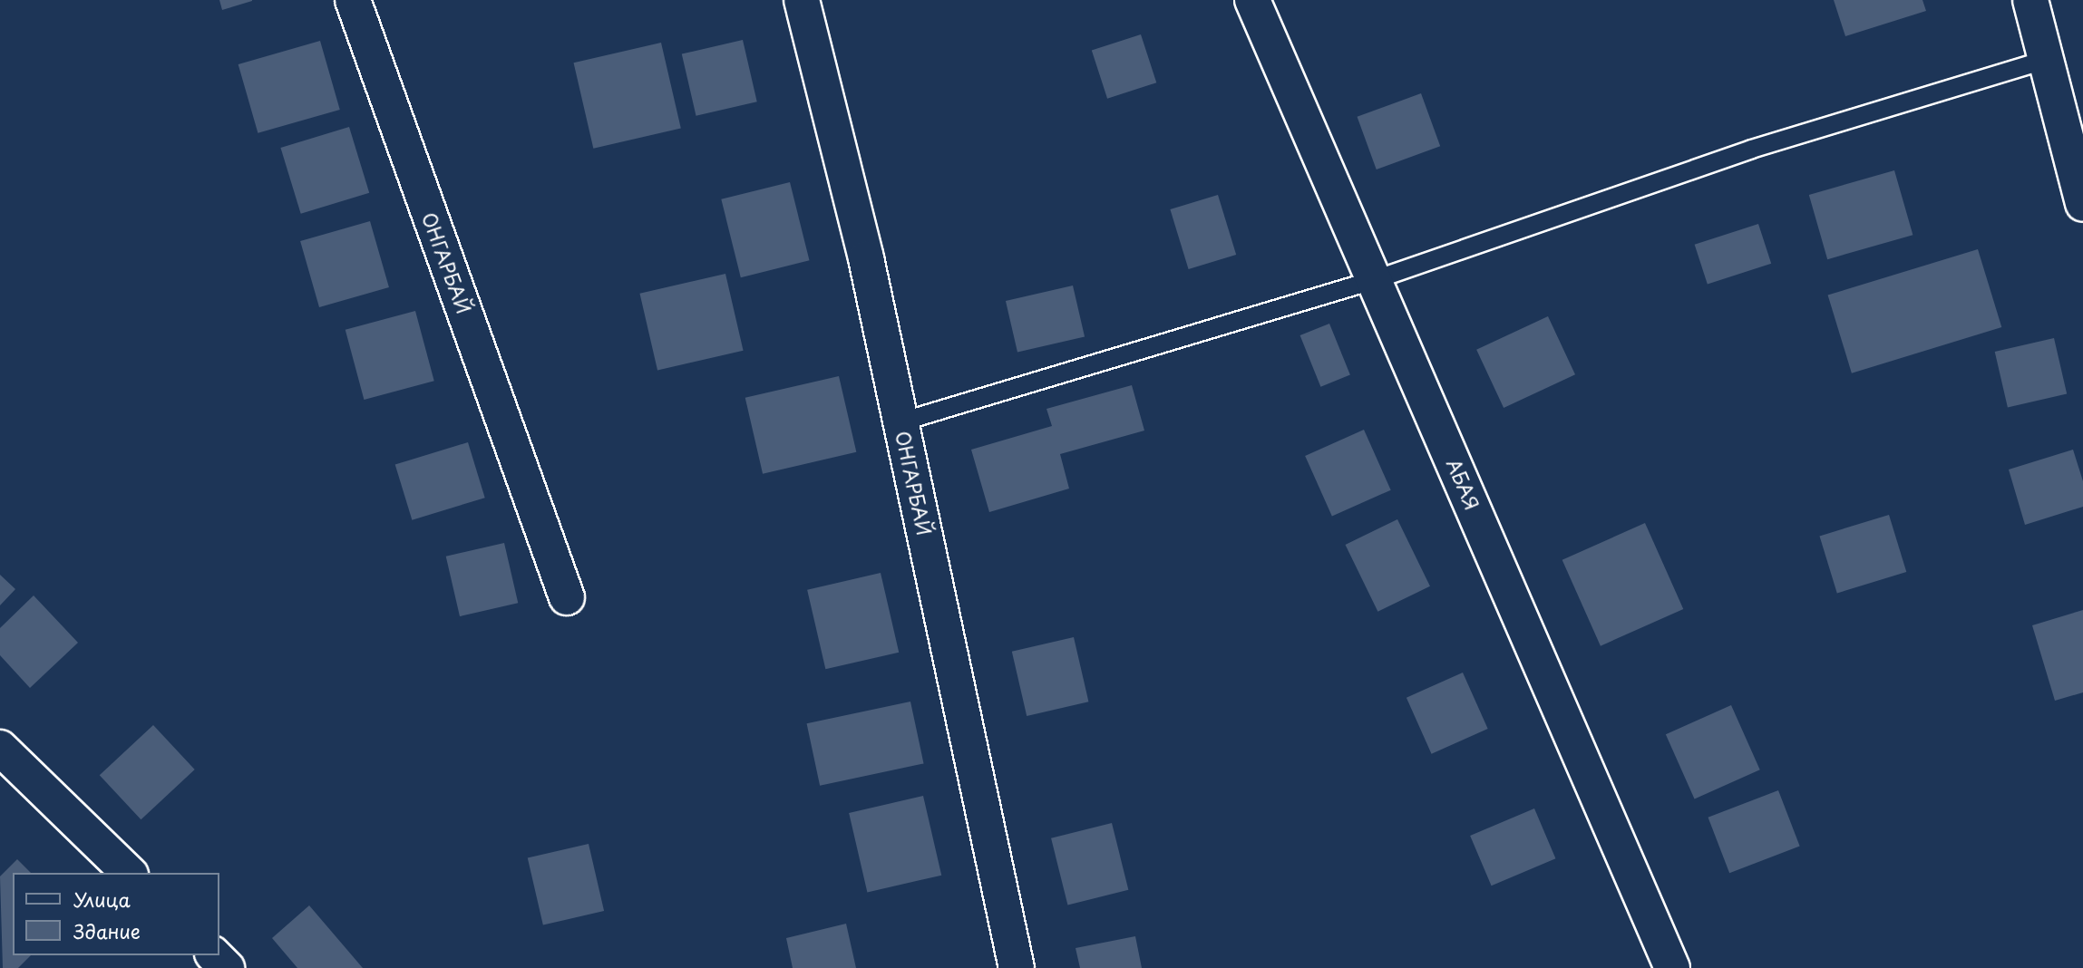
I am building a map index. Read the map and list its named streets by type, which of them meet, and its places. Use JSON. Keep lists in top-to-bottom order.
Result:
{
  "streets": {
    "street": ["ОНГАРБАЙ", "АБАЯ"]
  },
  "legend": ["Улица", "Здание"]
}
